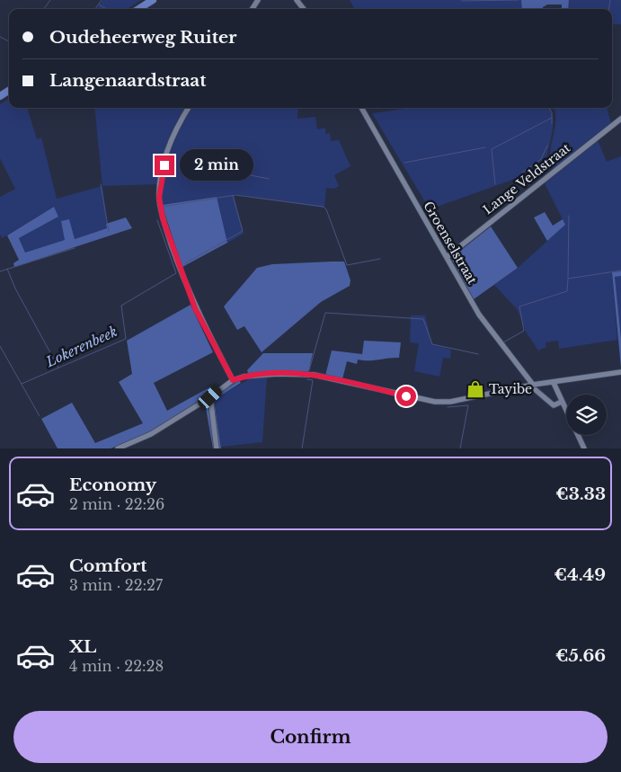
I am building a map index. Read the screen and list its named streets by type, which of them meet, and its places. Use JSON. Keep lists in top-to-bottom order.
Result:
{
  "streets": {
    "street": ["Lange Veldstraat", "Groenselstraat"]
  },
  "crossings": [
    ["Lange Veldstraat", "Groenselstraat"]
  ],
  "water": ["Lokerenbeek"],
  "places": {
    "shop": ["Tayibe"]
  },
  "page": {
    "banner": ["Oudeheerweg Ruiter", "Langenaardstraat"],
    "bubble": "2 min",
    "list": [
      {
        "name": "Economy",
        "note": "2 min · 22:26",
        "value": "€3.33"
      },
      {
        "name": "Comfort",
        "note": "3 min · 22:27",
        "value": "€4.49"
      },
      {
        "name": "XL",
        "note": "4 min · 22:28",
        "value": "€5.66"
      }
    ],
    "buttons": "Confirm"
  }
}
